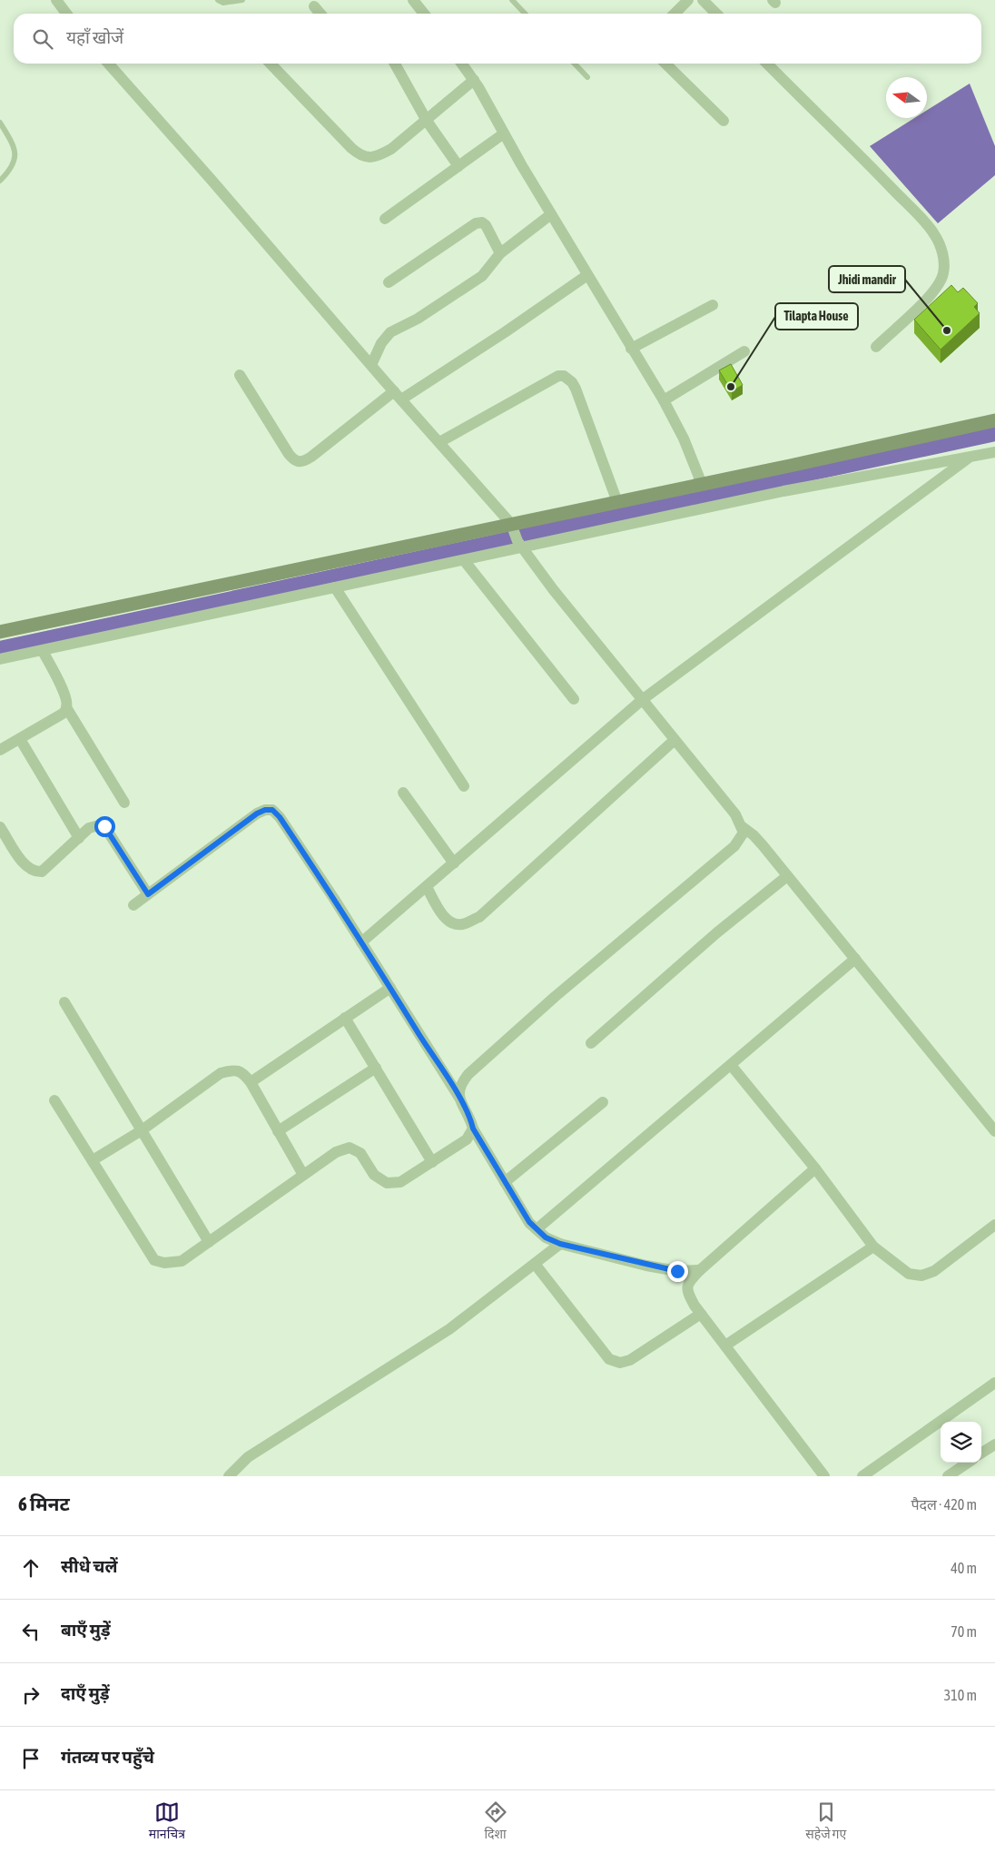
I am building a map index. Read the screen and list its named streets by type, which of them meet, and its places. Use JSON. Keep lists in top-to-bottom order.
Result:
{
  "places": ["Jhidi mandir", "Tilapta House"],
  "north": "left",
  "page": {
    "search": "यहाँ खोजें",
    "heading": ["6 मिनट", "पैदल · 420 m"],
    "list": [
      ["सीधे चलें", "40 m"],
      ["बाएँ मुड़ें", "70 m"],
      ["दाएँ मुड़ें", "310 m"],
      "गंतव्य पर पहुँचे"
    ],
    "nav": ["मानचित्र", "दिशा", "सहेजे गए"]
  }
}
